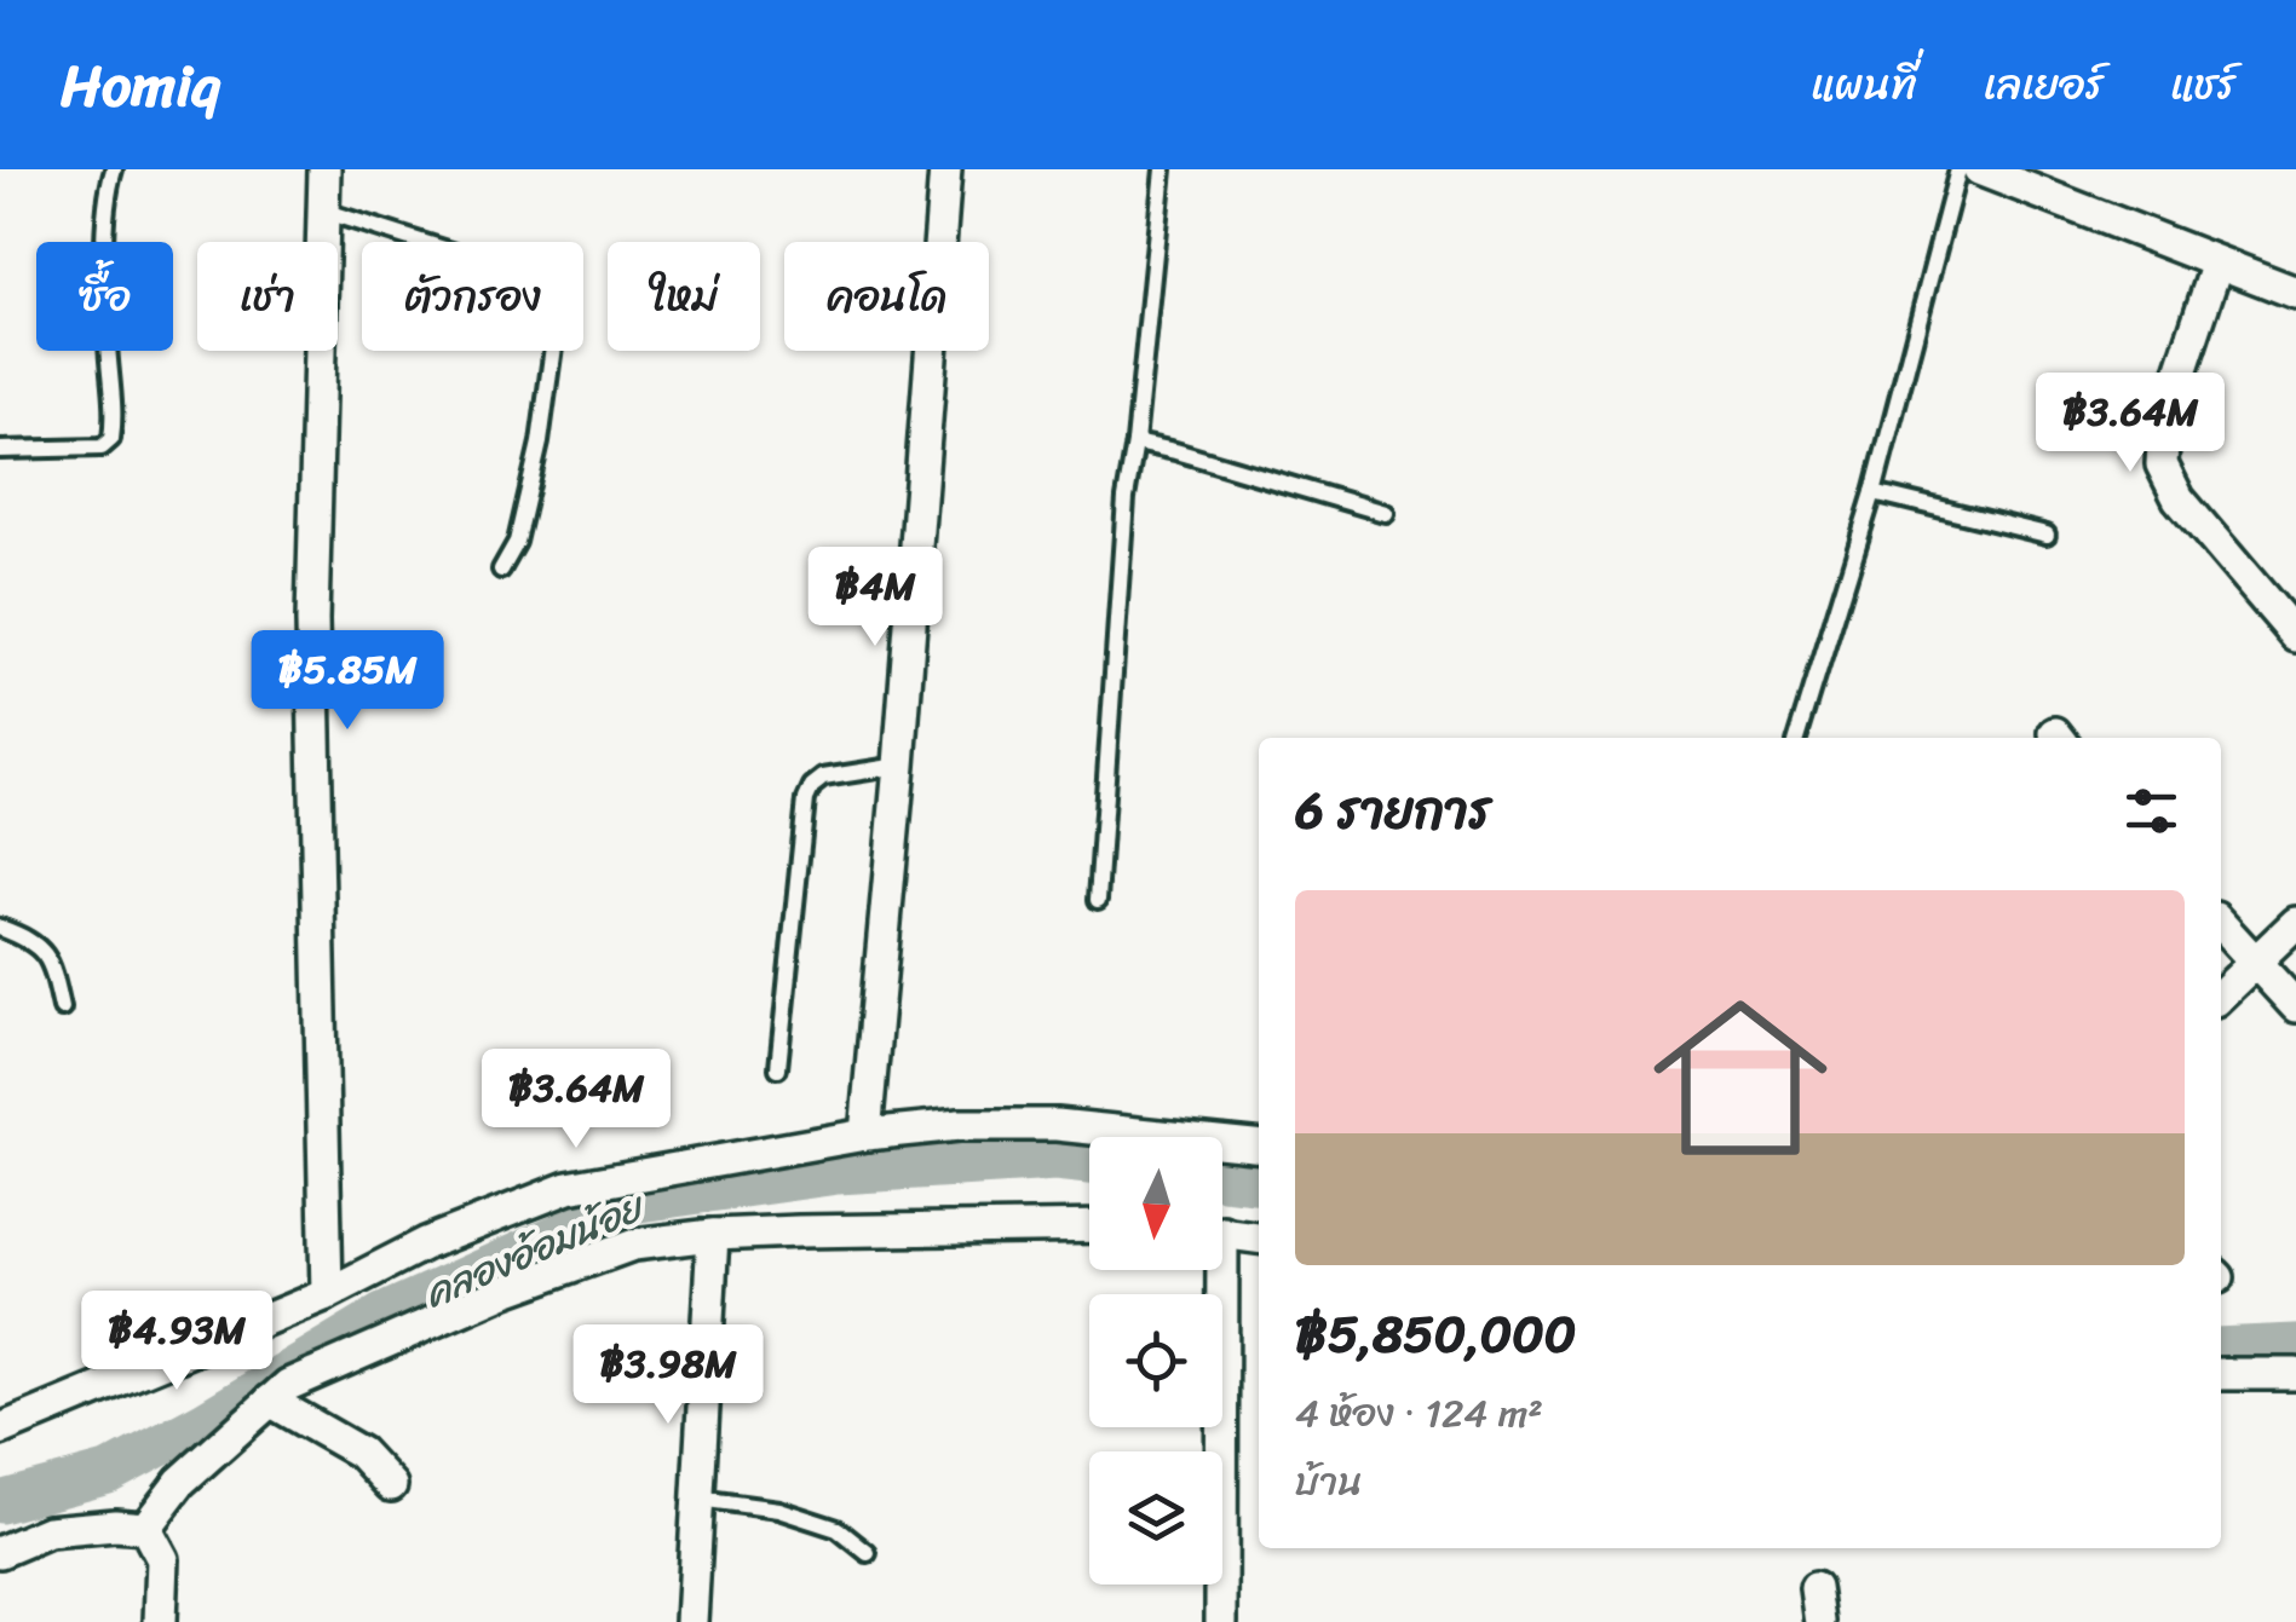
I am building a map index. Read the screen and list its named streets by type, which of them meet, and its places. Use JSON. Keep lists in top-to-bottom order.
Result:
{
  "water": ["คลองอ้อมน้อย"],
  "north": "bottom",
  "page": {
    "header": "Homiq",
    "nav": ["แผนที่", "เลเยอร์", "แชร์"],
    "chip": [
      "ซื้อ",
      "เช่า",
      "ตัวกรอง",
      "ใหม่",
      "คอนโด"
    ],
    "price": [
      "฿3.64M",
      "฿4M",
      "฿5.85M",
      "฿3.64M",
      "฿4.93M",
      "฿3.98M"
    ],
    "heading": "6 รายการ",
    "list": [
      {
        "name": "฿5,850,000",
        "note": "4 ห้อง · 124 m² · บ้าน"
      }
    ]
  }
}
